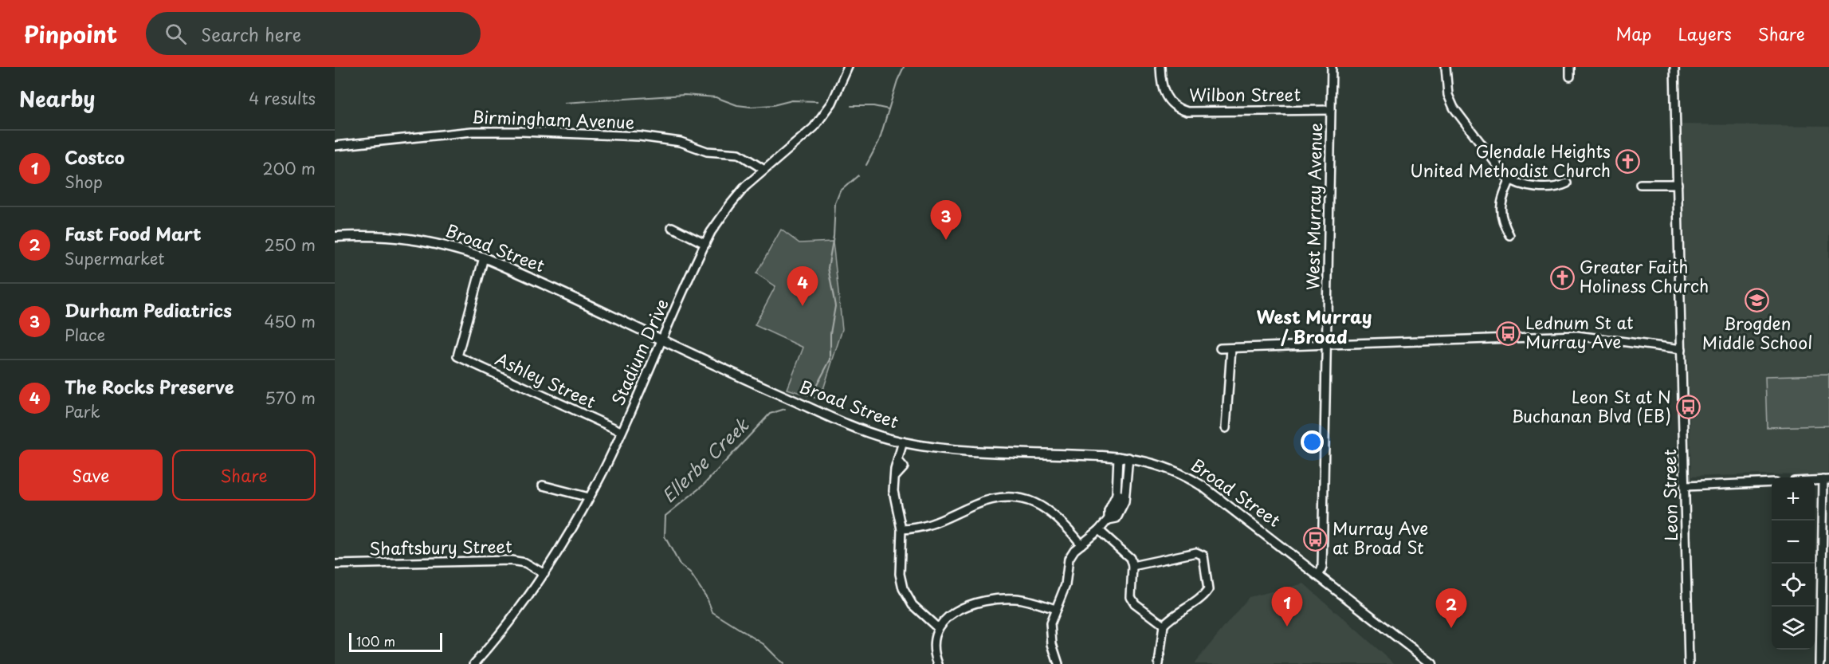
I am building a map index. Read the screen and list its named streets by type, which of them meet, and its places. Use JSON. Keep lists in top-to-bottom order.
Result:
{
  "streets": {
    "main road": ["Broad Street"],
    "street": [
      "Wilbon Street",
      "Birmingham Avenue",
      "West Murray Avenue",
      "Stadium Drive",
      "Ashley Street",
      "Leon Street",
      "Shaftsbury Street"
    ]
  },
  "crossings": [
    ["Wilbon Street", "West Murray Avenue"],
    ["Birmingham Avenue", "Stadium Drive"],
    ["West Murray Avenue", "Broad Street"],
    ["Broad Street", "Stadium Drive"],
    ["Broad Street", "Ashley Street"],
    ["Stadium Drive", "Ashley Street"],
    ["Stadium Drive", "Shaftsbury Street"]
  ],
  "districts": ["West Murray / Broad"],
  "water": ["Ellerbe Creek"],
  "places": {
    "church": ["Glendale Heights United Methodist Church", "Greater Faith Holiness Church"],
    "school or university": ["Brogden Middle School"],
    "bus stop": ["Lednum St at Murray Ave", "Leon St at N Buchanan Blvd (EB)", "Murray Ave at Broad St"]
  },
  "scale_bar": "100 m",
  "page": {
    "header": "Pinpoint",
    "search": "Search here",
    "nav": ["Map", "Layers", "Share"],
    "heading": ["Nearby", "4 results"],
    "list": [
      {
        "mark": "1",
        "name": "Costco",
        "note": "Shop",
        "value": "200 m"
      },
      {
        "mark": "2",
        "name": "Fast Food Mart",
        "note": "Supermarket",
        "value": "250 m"
      },
      {
        "mark": "3",
        "name": "Durham Pediatrics",
        "note": "Place",
        "value": "450 m"
      },
      {
        "mark": "4",
        "name": "The Rocks Preserve",
        "note": "Park",
        "value": "570 m"
      }
    ],
    "pins": [
      "3",
      "4",
      "1",
      "2"
    ],
    "buttons": ["Save", "Share"],
    "map_buttons": ["+", "−"],
    "scale": "100 m"
  }
}
